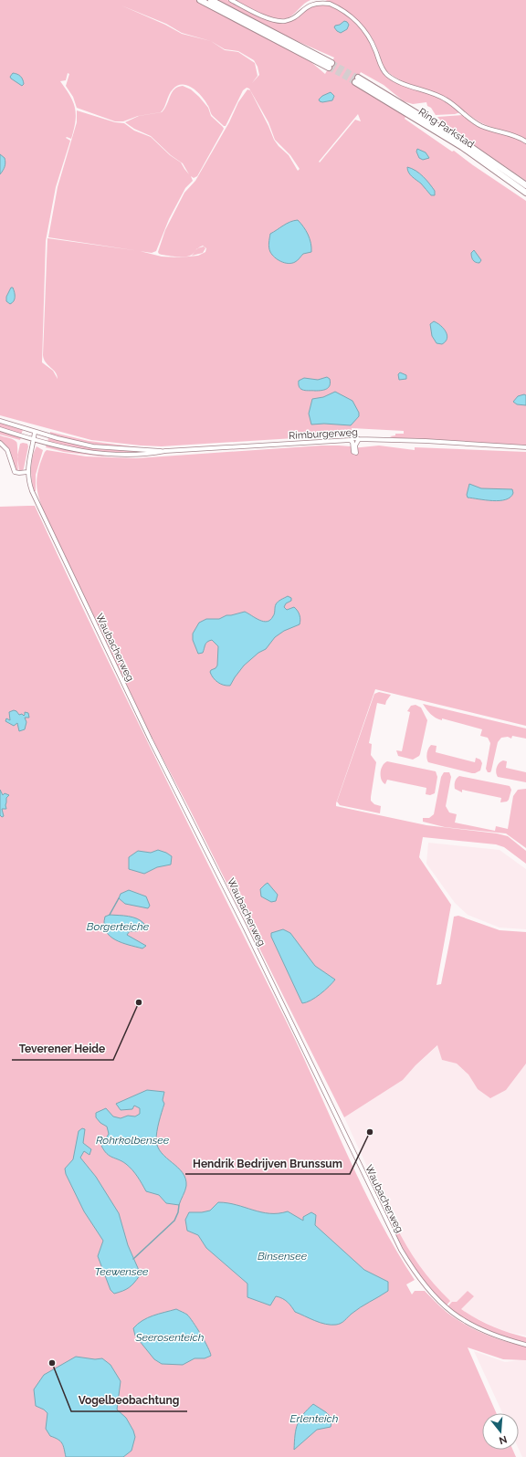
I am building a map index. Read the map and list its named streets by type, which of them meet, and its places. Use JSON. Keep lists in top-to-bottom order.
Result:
{
  "streets": {
    "highway": ["Ring Parkstad"],
    "street": ["Rimburgerweg", "Waubacherweg"]
  },
  "crossings": [
    ["Rimburgerweg", "Waubacherweg"]
  ],
  "water": [
    "Borgerteiche",
    "Rohrkolbensee",
    "Binsensee",
    "Teewensee",
    "Seerosenteich",
    "Erlenteich"
  ],
  "places": ["Teverener Heide", "Hendrik Bedrijven Brunssum", "Vogelbeobachtung"],
  "north": "bottom"
}
